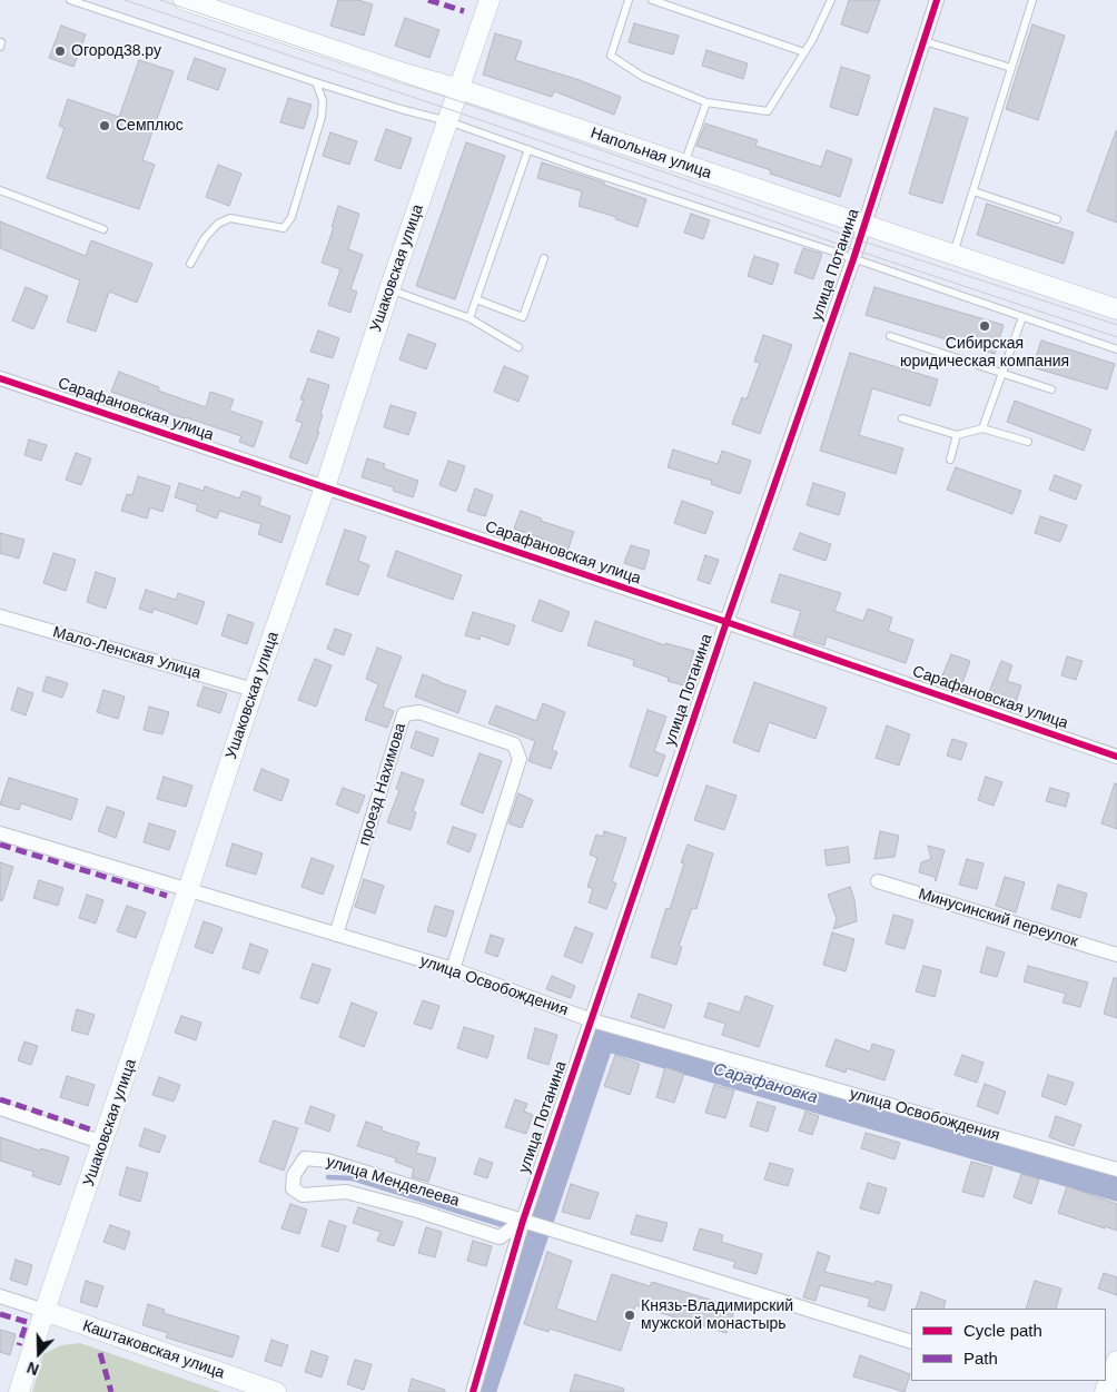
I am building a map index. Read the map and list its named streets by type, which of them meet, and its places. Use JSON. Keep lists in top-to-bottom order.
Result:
{
  "streets": {
    "main road": ["Напольная улица", "Ушаковская улица", "Каштаковская улица"],
    "street": [
      "улица Потанина",
      "Сарафановская улица",
      "Мало-Ленская Улица",
      "проезд Нахимова",
      "Минусинский переулок",
      "улица Освобождения",
      "улица Менделеева"
    ]
  },
  "crossings": [
    ["Напольная улица", "улица Потанина"],
    ["Напольная улица", "Ушаковская улица"],
    ["улица Потанина", "Сарафановская улица"],
    ["улица Потанина", "улица Освобождения"],
    ["улица Потанина", "улица Менделеева"],
    ["Ушаковская улица", "Сарафановская улица"],
    ["Ушаковская улица", "Мало-Ленская Улица"],
    ["Ушаковская улица", "улица Освобождения"],
    ["Ушаковская улица", "Каштаковская улица"],
    ["проезд Нахимова", "улица Освобождения"]
  ],
  "water": ["Сарафановка"],
  "places": [
    "Огород38.ру",
    "Семплюс",
    "Сибирская юридическая компания",
    "Князь-Владимирский мужской монастырь"
  ],
  "legend": ["Cycle path", "Path"],
  "north": "bottom"
}
